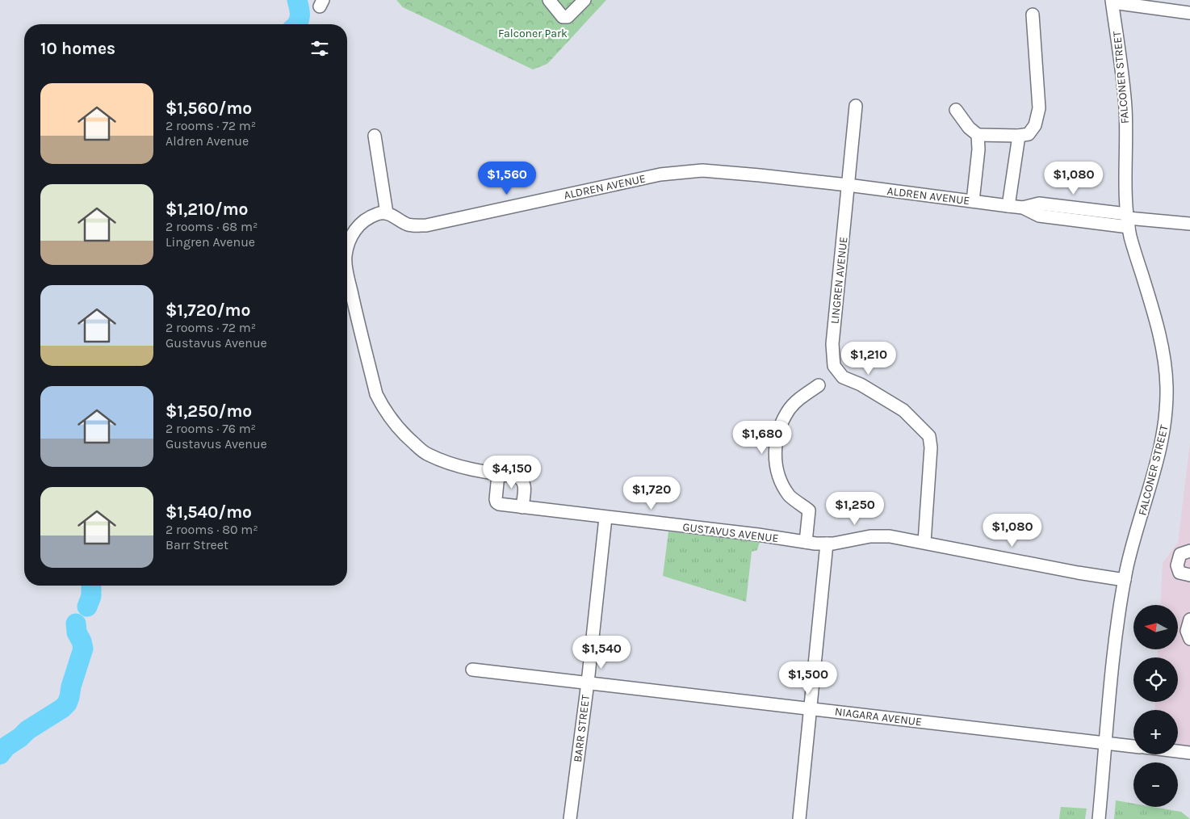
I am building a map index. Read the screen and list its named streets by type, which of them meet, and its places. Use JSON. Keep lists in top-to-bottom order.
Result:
{
  "streets": {
    "street": [
      "FALCONER STREET",
      "ALDREN AVENUE",
      "LINGREN AVENUE",
      "GUSTAVUS AVENUE",
      "NIAGARA AVENUE",
      "BARR STREET"
    ]
  },
  "crossings": [
    ["FALCONER STREET", "ALDREN AVENUE"],
    ["FALCONER STREET", "GUSTAVUS AVENUE"],
    ["FALCONER STREET", "NIAGARA AVENUE"],
    ["ALDREN AVENUE", "LINGREN AVENUE"],
    ["LINGREN AVENUE", "GUSTAVUS AVENUE"],
    ["GUSTAVUS AVENUE", "BARR STREET"],
    ["NIAGARA AVENUE", "BARR STREET"]
  ],
  "parks": ["Falconer Park"],
  "north": "left",
  "page": {
    "heading": "10 homes",
    "list": [
      {
        "name": "$1,560/mo",
        "note": "2 rooms · 72 m² · Aldren Avenue"
      },
      {
        "name": "$1,210/mo",
        "note": "2 rooms · 68 m² · Lingren Avenue"
      },
      {
        "name": "$1,720/mo",
        "note": "2 rooms · 72 m² · Gustavus Avenue"
      },
      {
        "name": "$1,250/mo",
        "note": "2 rooms · 76 m² · Gustavus Avenue"
      },
      {
        "name": "$1,540/mo",
        "note": "2 rooms · 80 m² · Barr Street"
      }
    ],
    "price": [
      "$1,560",
      "$1,080",
      "$1,210",
      "$1,680",
      "$4,150",
      "$1,720",
      "$1,250",
      "$1,080",
      "$1,540",
      "$1,500"
    ],
    "map_buttons": ["+", "−"]
  }
}
